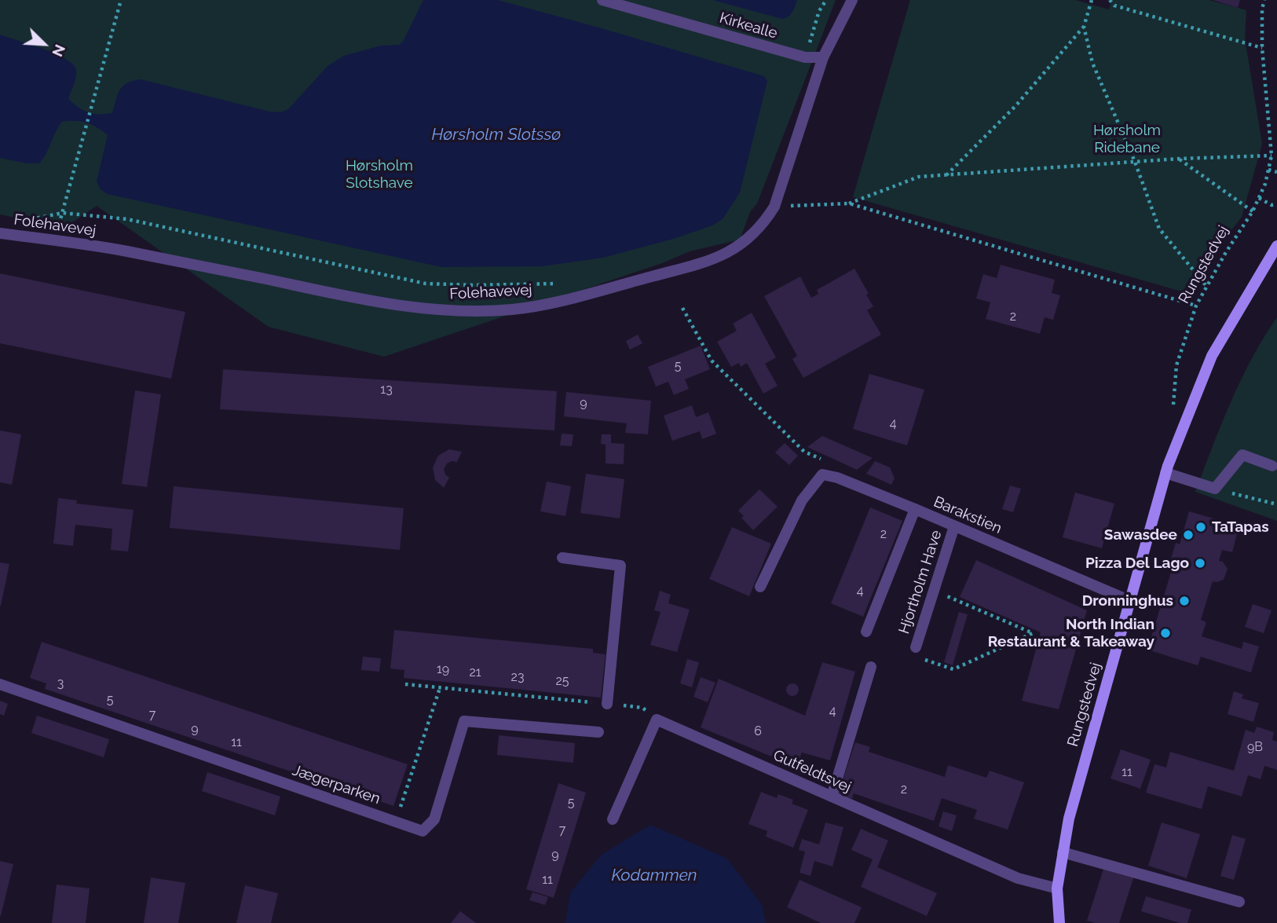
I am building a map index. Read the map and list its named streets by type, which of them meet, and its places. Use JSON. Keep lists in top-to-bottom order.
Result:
{
  "streets": {
    "main road": ["Rungstedvej"],
    "street": [
      "Kirkealle",
      "Folehavevej",
      "Barakstien",
      "Hjortholm Have",
      "Gutfeldtsvej",
      "Jægerparken"
    ]
  },
  "crossings": [
    ["Kirkealle", "Folehavevej"],
    ["Rungstedvej", "Barakstien"],
    ["Rungstedvej", "Gutfeldtsvej"],
    ["Barakstien", "Hjortholm Have"]
  ],
  "water": ["Hørsholm Slotssø", "Kodammen"],
  "parks": ["Hørsholm Ridebane", "Hørsholm Slotshave"],
  "places": [
    "TaTapas",
    "Sawasdee",
    "Pizza Del Lago",
    "Dronninghus",
    "North Indian Restaurant & Takeaway"
  ],
  "house_numbers": [
    "2",
    "5",
    "13",
    "9",
    "4",
    "2",
    "4",
    "19",
    "21",
    "23",
    "25",
    "3",
    "5",
    "4",
    "7",
    "9",
    "6",
    "11",
    "9B",
    "11",
    "2",
    "5",
    "7",
    "9",
    "11"
  ],
  "north": "bottom right"
}
